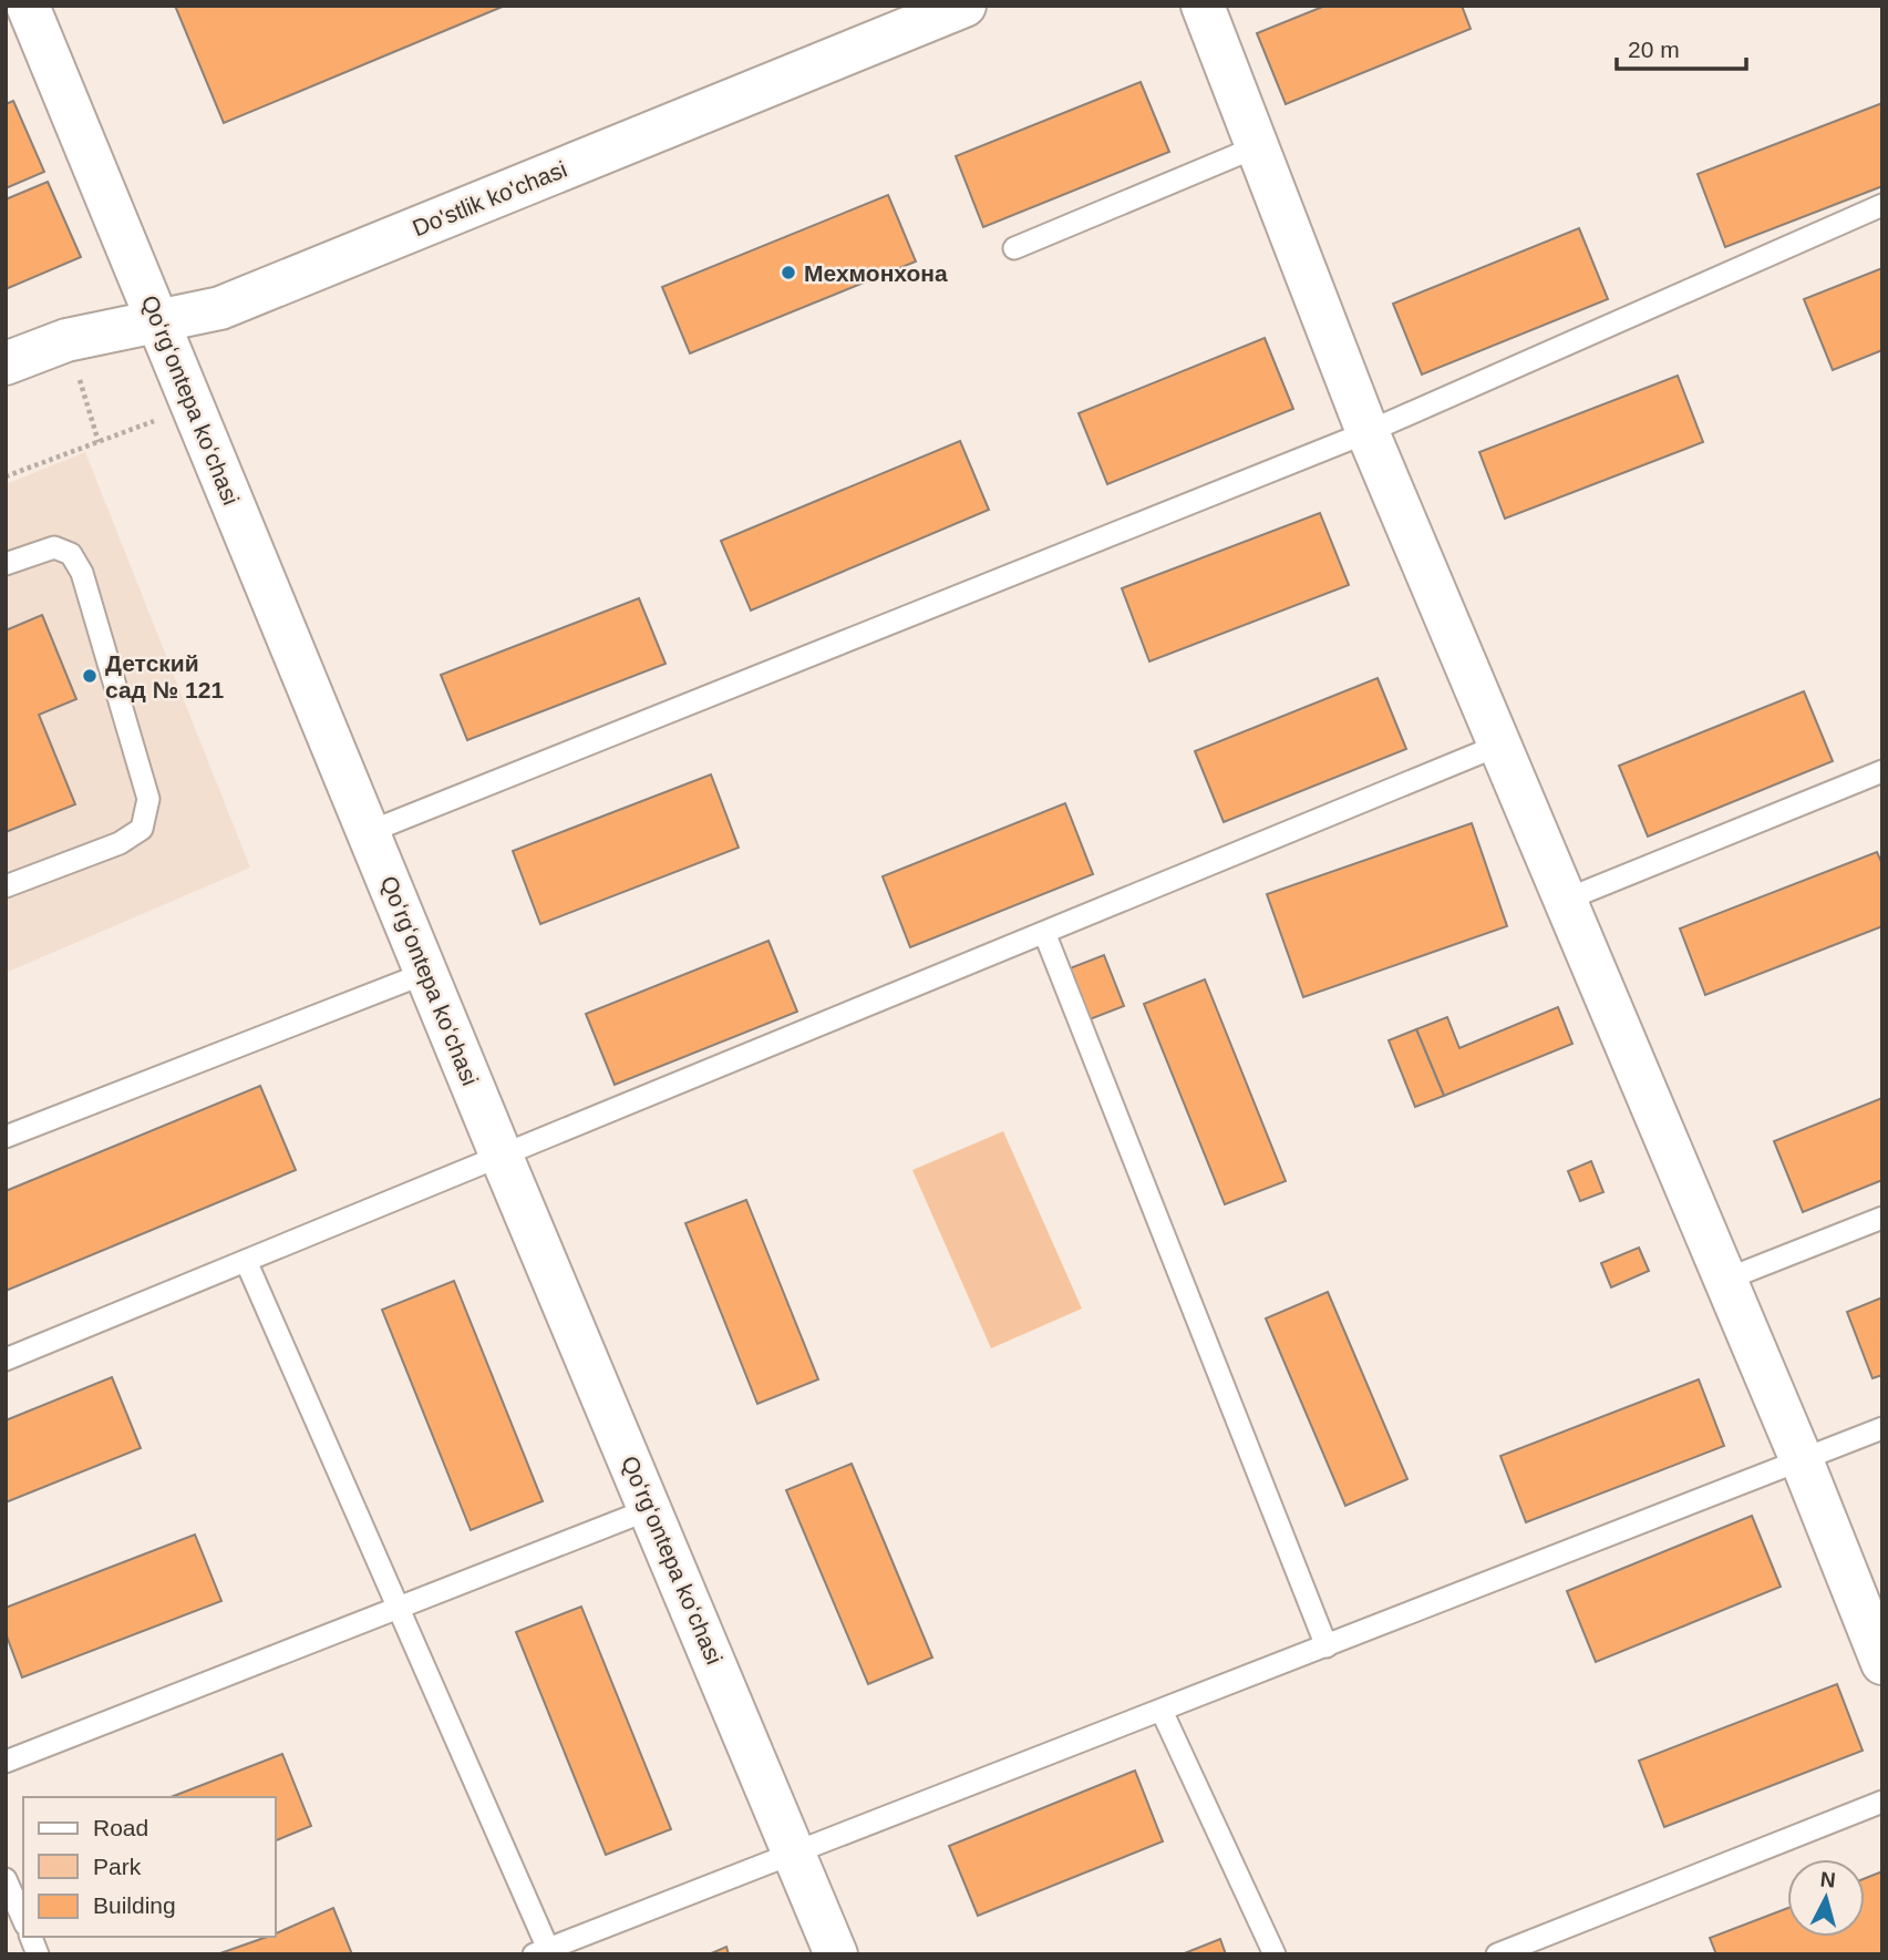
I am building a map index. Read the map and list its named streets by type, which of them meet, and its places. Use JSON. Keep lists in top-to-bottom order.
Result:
{
  "streets": {
    "street": ["Do'stlik ko'chasi", "Qoʻrgʻontepa koʻchasi"]
  },
  "crossings": [
    ["Do'stlik ko'chasi", "Qoʻrgʻontepa koʻchasi"]
  ],
  "places": ["Мехмонхона", "Детский сад № 121"],
  "legend": ["Road", "Park", "Building"],
  "scale_bar": "20 m",
  "north": "top"
}
